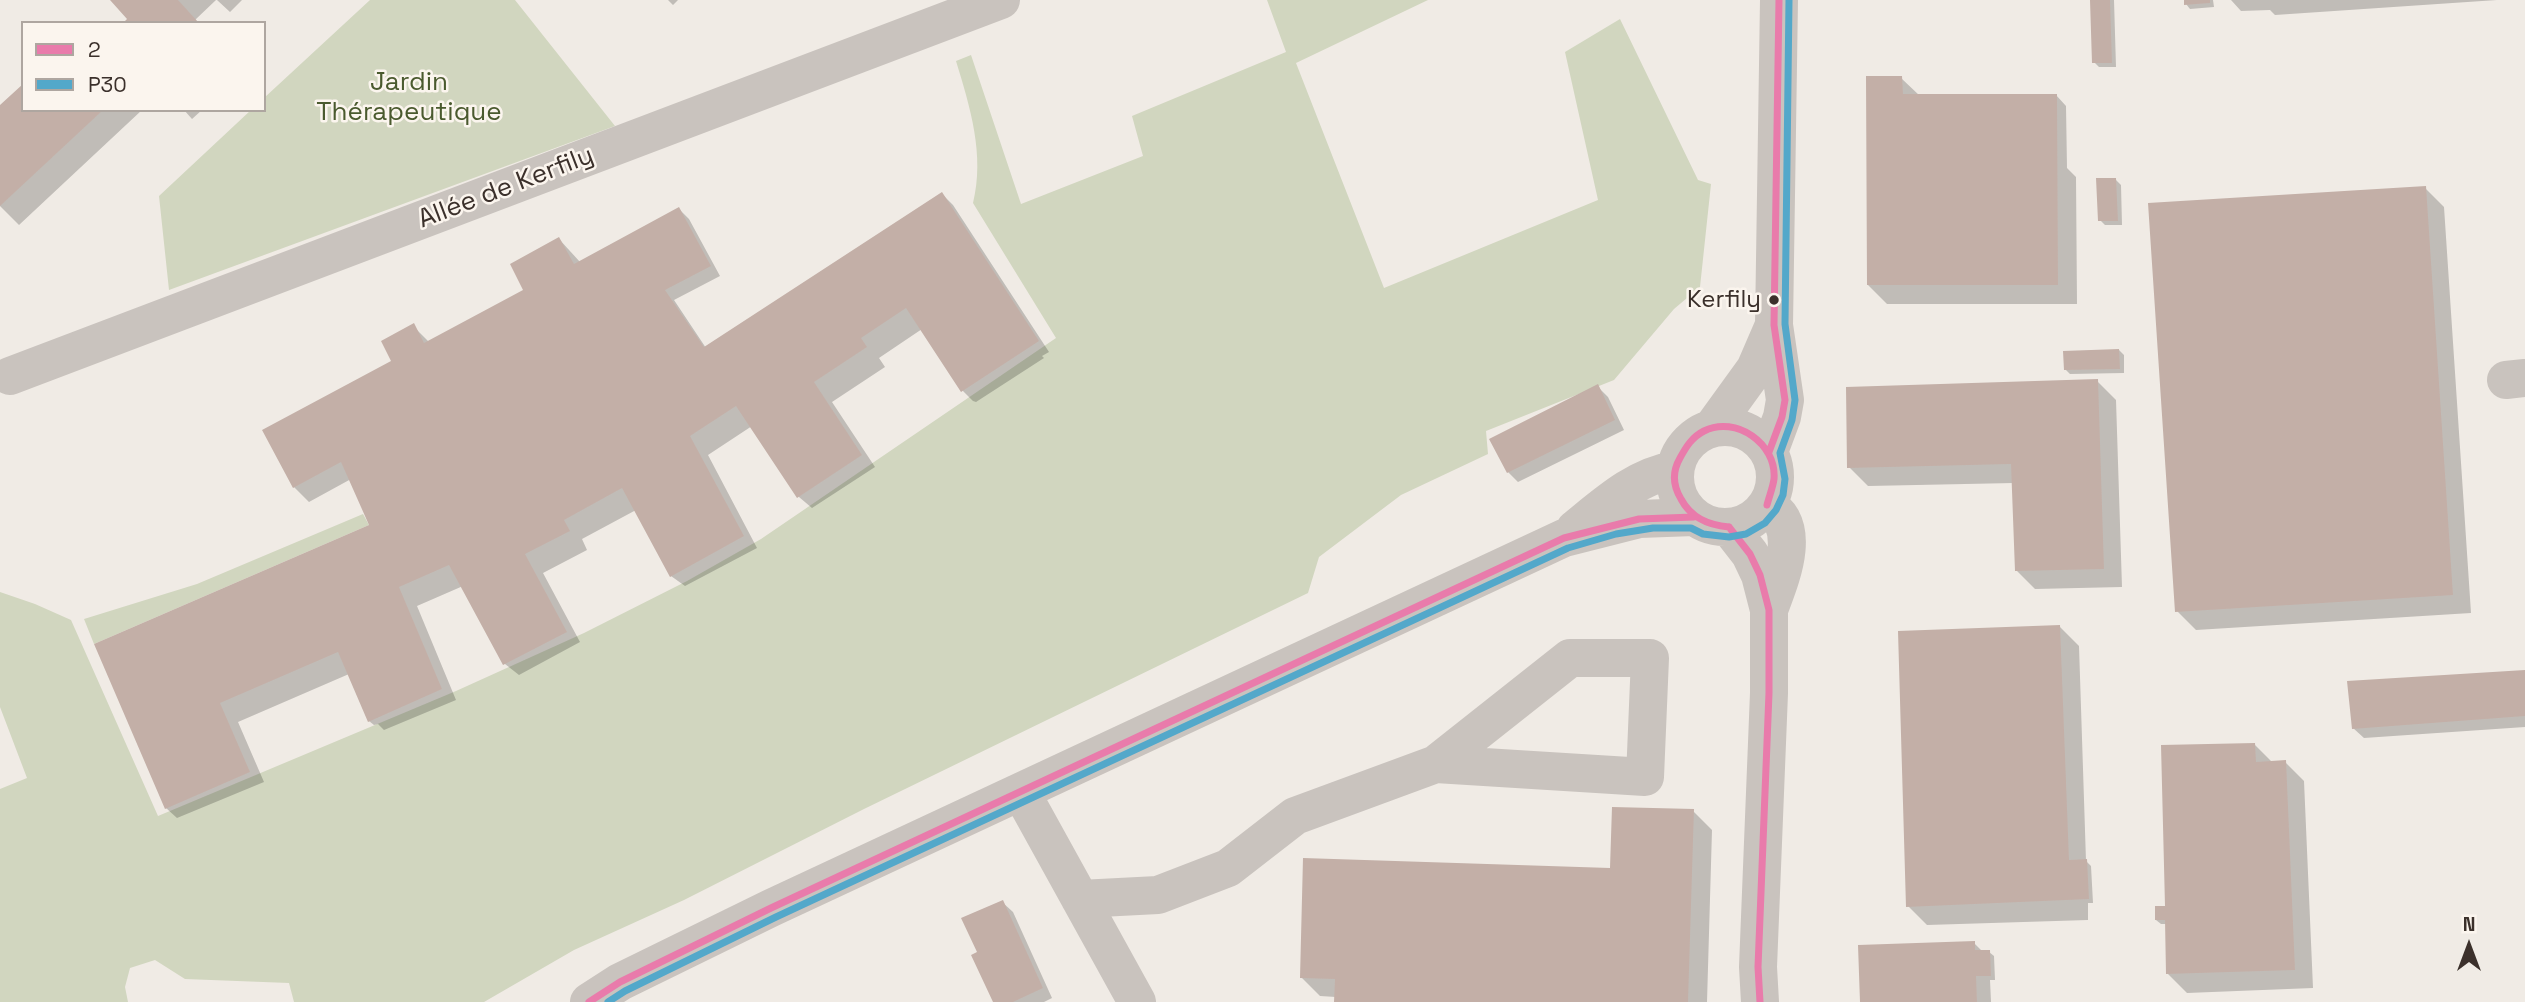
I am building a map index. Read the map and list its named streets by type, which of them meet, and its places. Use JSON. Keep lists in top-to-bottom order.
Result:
{
  "streets": {
    "street": ["Allée de Kerfily"]
  },
  "parks": ["Jardin Thérapeutique"],
  "places": ["Kerfily"],
  "lines": ["transit line 2", "transit line P30"],
  "legend": ["2", "P30"],
  "north": "top"
}
